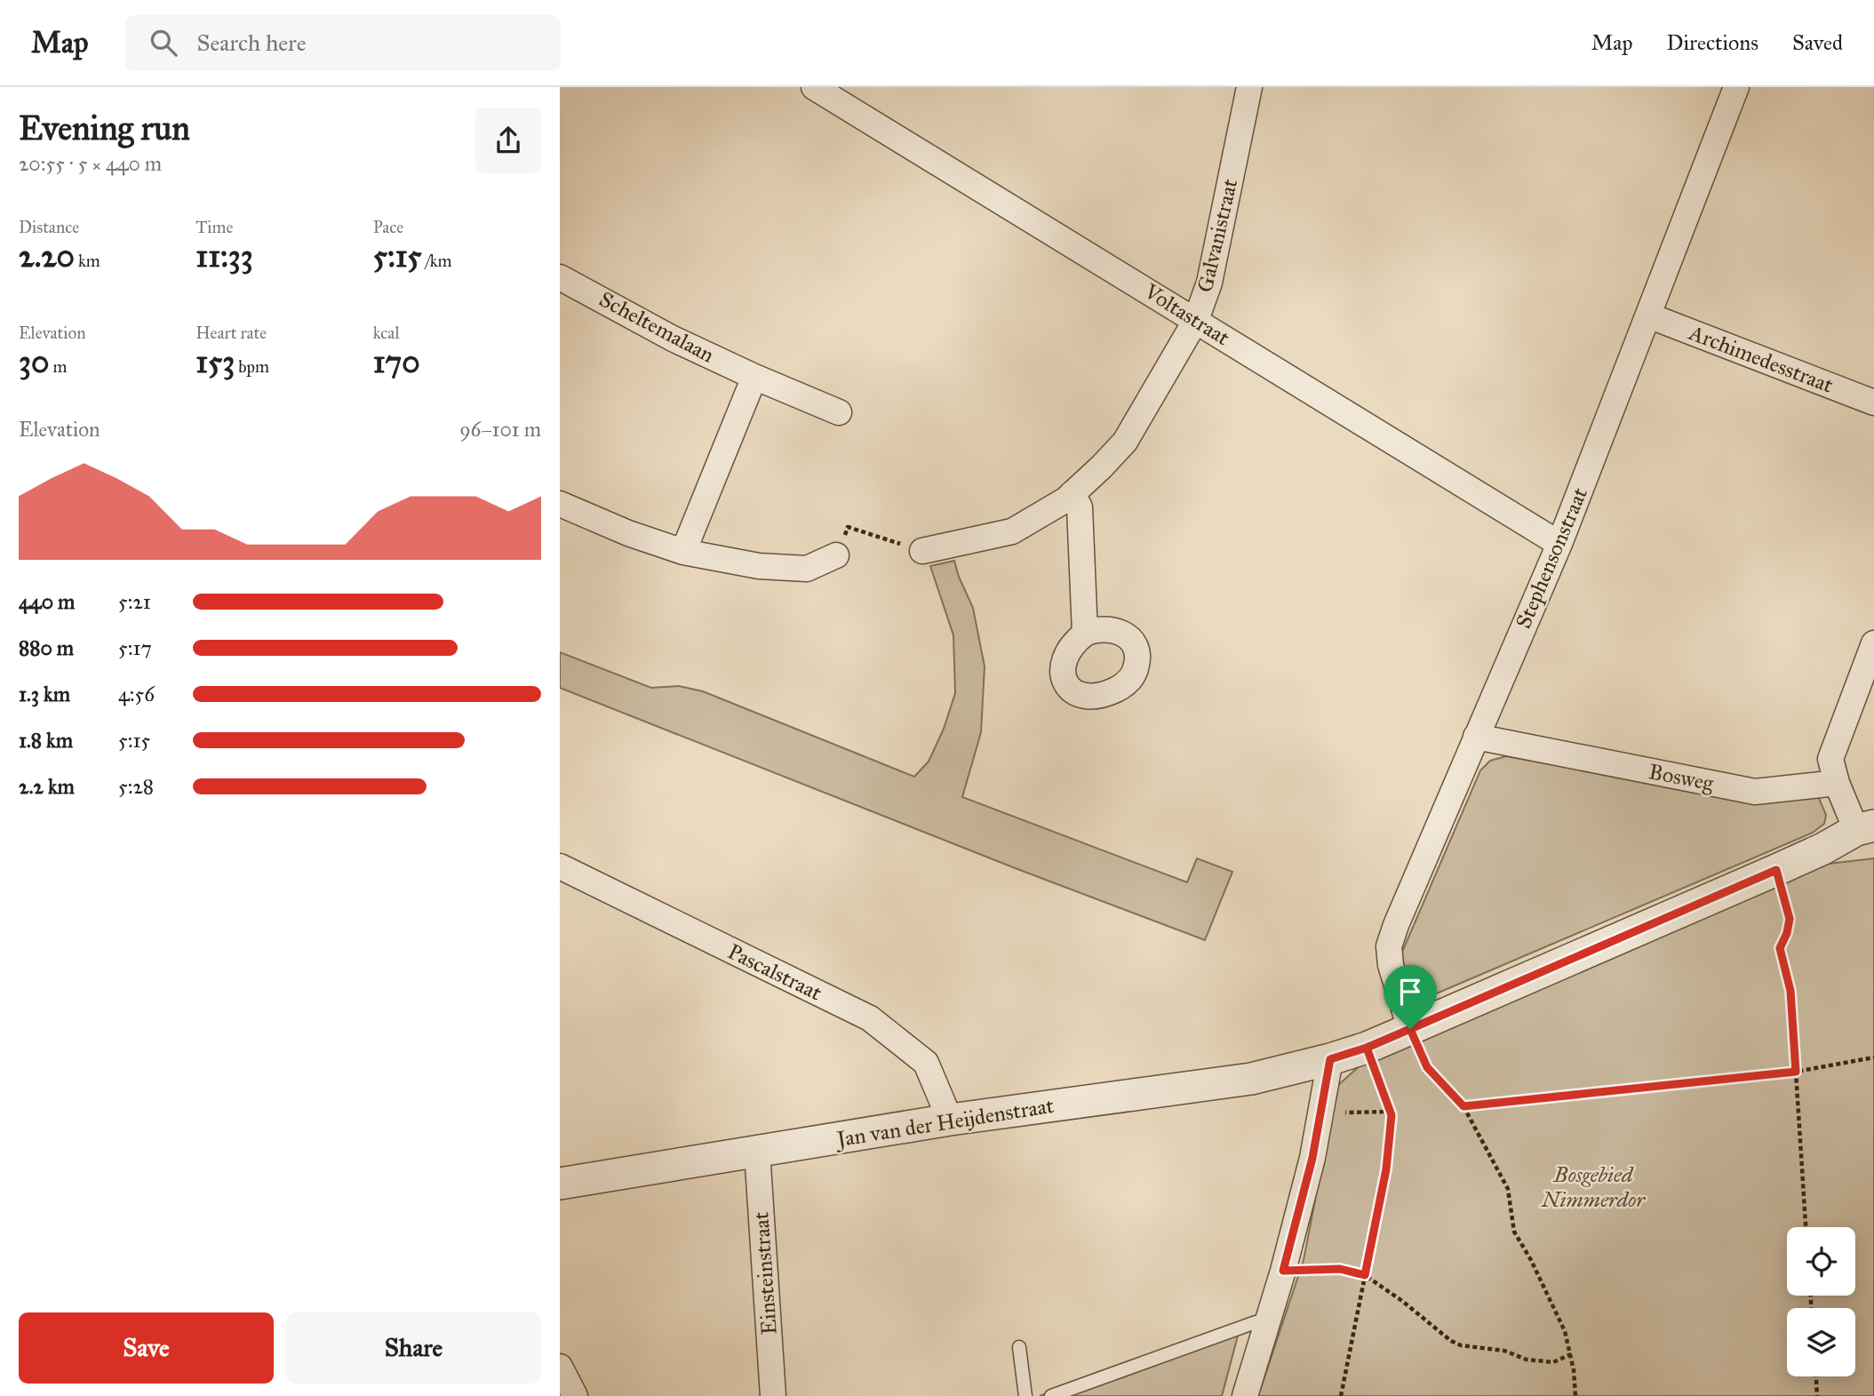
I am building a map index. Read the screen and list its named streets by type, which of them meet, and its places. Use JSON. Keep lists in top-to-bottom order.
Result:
{
  "streets": {
    "street": [
      "Galvanistraat",
      "Voltastraat",
      "Scheltemalaan",
      "Archimedesstraat",
      "Stephensonstraat",
      "Bosweg",
      "Pascalstraat",
      "Jan van der Heijdenstraat",
      "Einsteinstraat"
    ]
  },
  "crossings": [
    ["Galvanistraat", "Voltastraat"],
    ["Voltastraat", "Stephensonstraat"],
    ["Archimedesstraat", "Stephensonstraat"],
    ["Stephensonstraat", "Bosweg"],
    ["Pascalstraat", "Jan van der Heijdenstraat"],
    ["Jan van der Heijdenstraat", "Einsteinstraat"]
  ],
  "parks": ["Bosgebied Nimmerdor"],
  "page": {
    "header": "Map",
    "search": "Search here",
    "nav": ["Map", "Directions", "Saved"],
    "heading": ["Evening run", "20:55 · 5 × 440 m"],
    "stats": [
      ["Distance", "2.20 km"],
      ["Time", "11:33"],
      ["Pace", "5:15 /km"],
      ["Elevation", "30 m"],
      ["Heart rate", "153 bpm"],
      ["kcal", "170"]
    ],
    "chart": ["Elevation", "96–101 m"],
    "list": [
      {
        "name": "440 m",
        "note": "5:21"
      },
      {
        "name": "880 m",
        "note": "5:17"
      },
      {
        "name": "1.3 km",
        "note": "4:56"
      },
      {
        "name": "1.8 km",
        "note": "5:15"
      },
      {
        "name": "2.2 km",
        "note": "5:28"
      }
    ],
    "buttons": ["Save", "Share"]
  }
}
